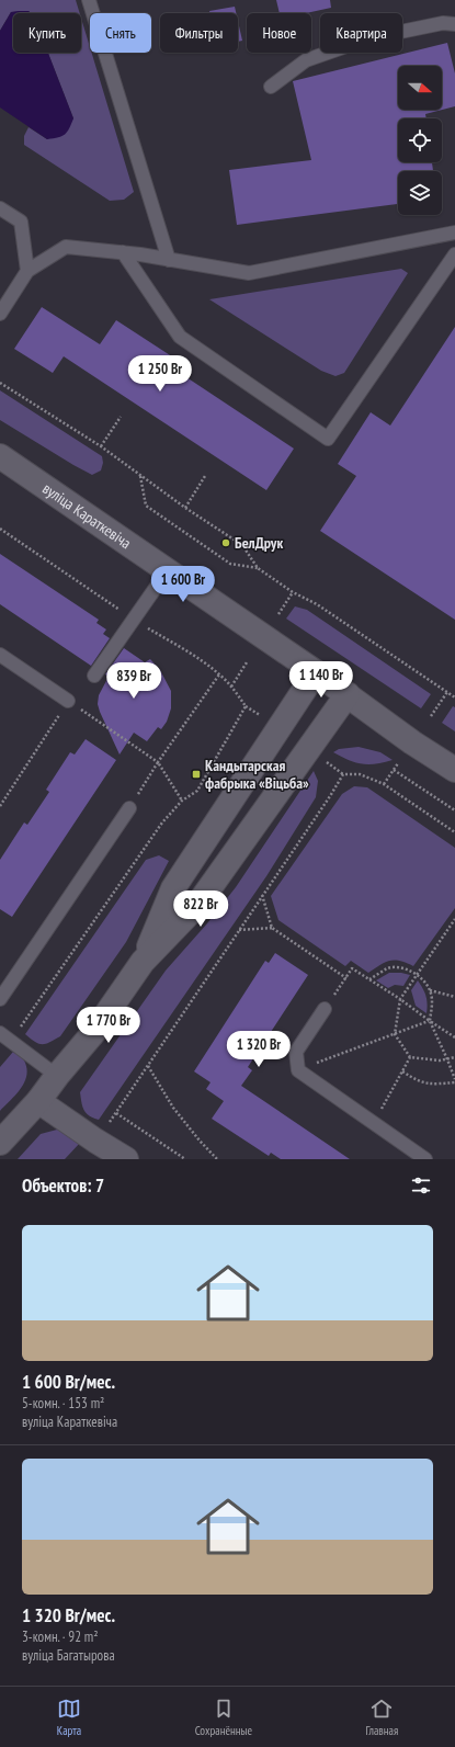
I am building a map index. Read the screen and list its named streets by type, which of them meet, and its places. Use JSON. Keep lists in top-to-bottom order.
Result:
{
  "streets": {
    "street": ["вуліца Караткевіча"]
  },
  "places": {
    "other": ["БелДрук"],
    "transit": ["Кандытарская фабрыка «Віцьба»"]
  },
  "north": "right",
  "page": {
    "chip": [
      "Купить",
      "Снять",
      "Фильтры",
      "Новое",
      "Квартира"
    ],
    "price": [
      "1 250 Br",
      "1 600 Br",
      "1 140 Br",
      "839 Br",
      "822 Br",
      "1 770 Br",
      "1 320 Br"
    ],
    "heading": "Объектов: 7",
    "list": [
      {
        "name": "1 600 Br/мес.",
        "note": "5-комн. · 153 m² · вуліца Караткевіча"
      },
      {
        "name": "1 320 Br/мес.",
        "note": "3-комн. · 92 m² · вуліца Багатырова"
      }
    ],
    "tabs": ["Карта", "Сохранённые", "Главная"]
  }
}
